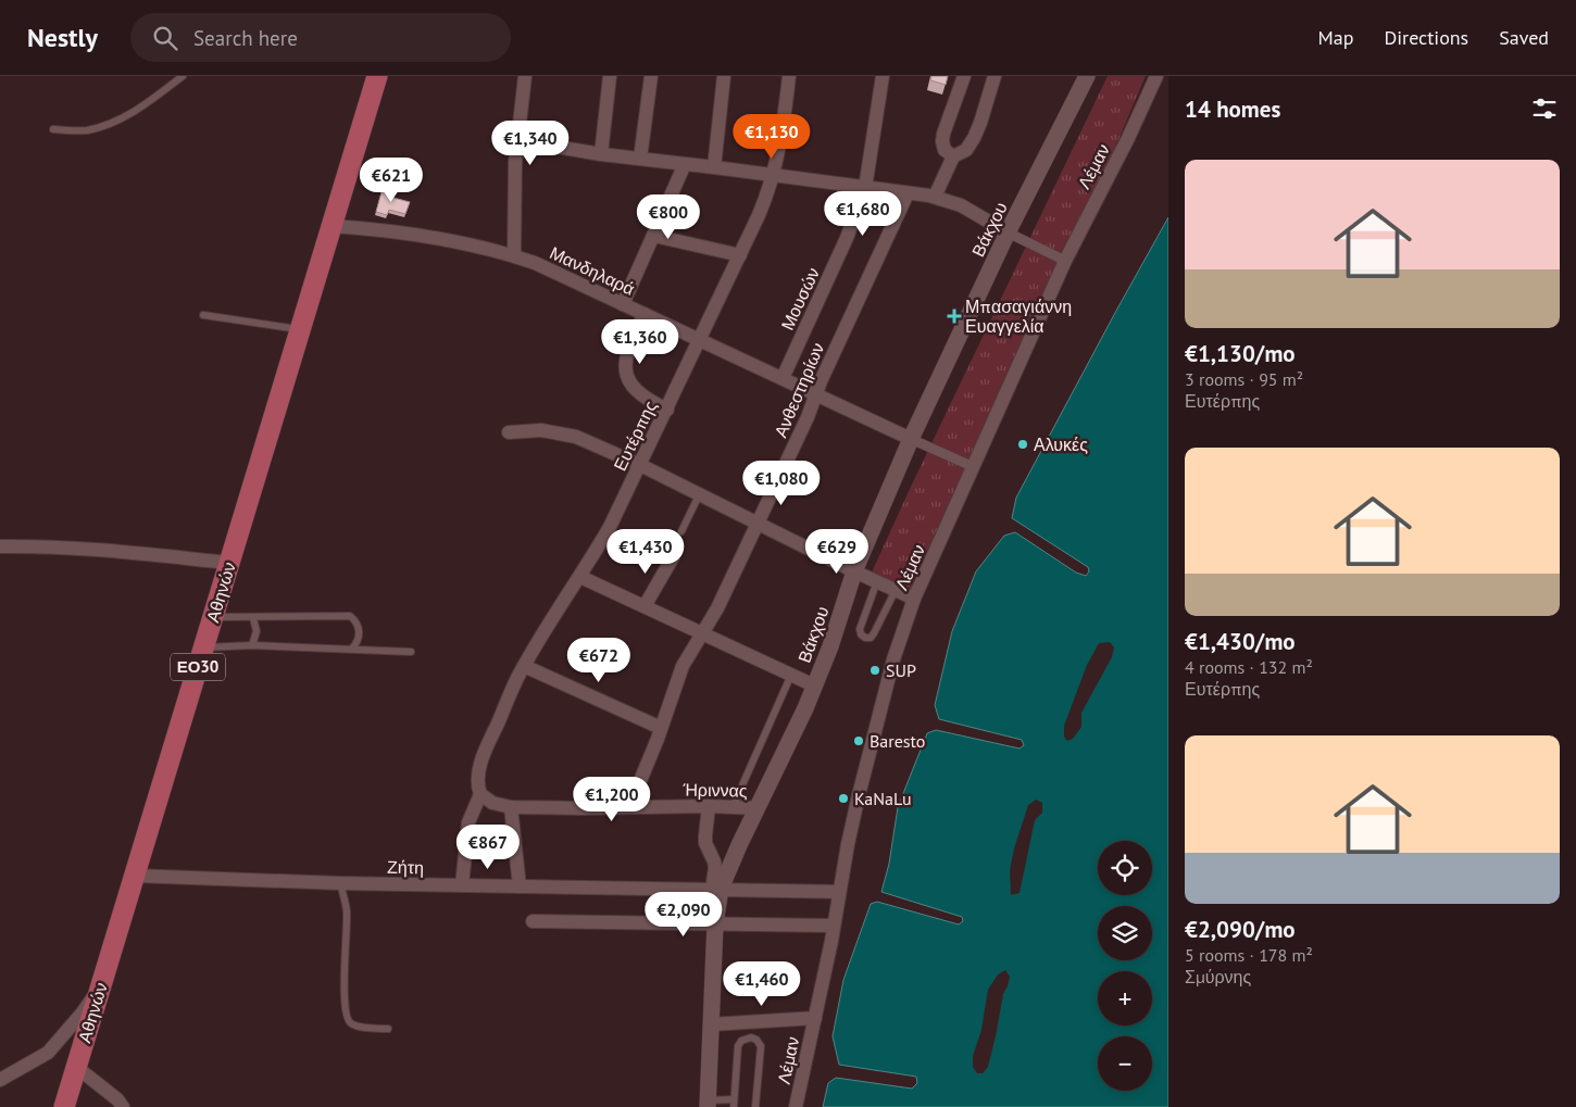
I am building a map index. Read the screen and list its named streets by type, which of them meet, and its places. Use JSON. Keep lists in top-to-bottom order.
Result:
{
  "streets": {
    "main road": ["Αθηνών", "ΕΟ30"],
    "street": [
      "Λέμαν",
      "Βάκχου",
      "Μανδηλαρά",
      "Μουσών",
      "Ανθεστηρίων",
      "Ευτέρπης",
      "Ήριννας",
      "Ζήτη"
    ]
  },
  "crossings": [
    ["Λέμαν", "Ζήτη"],
    ["Βάκχου", "Μανδηλαρά"],
    ["Βάκχου", "Ήριννας"],
    ["Βάκχου", "Ζήτη"],
    ["Μανδηλαρά", "Μουσών"],
    ["Μανδηλαρά", "Ανθεστηρίων"],
    ["Μανδηλαρά", "Ευτέρπης"],
    ["Μανδηλαρά", "Αθηνών"],
    ["Ανθεστηρίων", "Ήριννας"],
    ["Ευτέρπης", "Ήριννας"],
    ["Αθηνών", "Ζήτη"]
  ],
  "places": {
    "health": ["Μπασαγιάννη Ευαγγελία"],
    "other": [
      "Αλυκές",
      "SUP",
      "Baresto",
      "KaNaLu"
    ]
  },
  "page": {
    "header": "Nestly",
    "search": "Search here",
    "nav": ["Map", "Directions", "Saved"],
    "heading": "14 homes",
    "price": [
      "€1,130",
      "€1,340",
      "€621",
      "€1,680",
      "€800",
      "€1,360",
      "€1,080",
      "€1,430",
      "€629",
      "€672",
      "€1,200",
      "€867",
      "€2,090",
      "€1,460"
    ],
    "list": [
      {
        "name": "€1,130/mo",
        "note": "3 rooms · 95 m² · Ευτέρπης"
      },
      {
        "name": "€1,430/mo",
        "note": "4 rooms · 132 m² · Ευτέρπης"
      },
      {
        "name": "€2,090/mo",
        "note": "5 rooms · 178 m² · Σμύρνης"
      }
    ],
    "map_buttons": ["+", "−"]
  }
}
